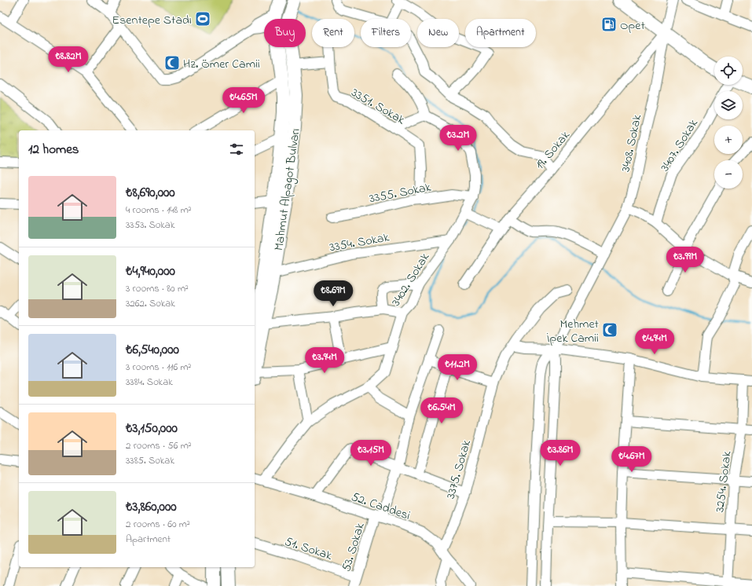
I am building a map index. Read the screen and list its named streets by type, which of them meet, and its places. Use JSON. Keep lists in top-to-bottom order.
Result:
{
  "streets": {
    "main road": ["Mahmut Alpagot Bulvarı"],
    "street": [
      "3351. Sokak",
      "3408. Sokak",
      "3407. Sokak",
      "19. Sokak",
      "3355. Sokak",
      "3354. Sokak",
      "3402. Sokak",
      "3375. Sokak",
      "3254. Sokak",
      "52. Caddesi",
      "53. Sokak",
      "51. Sokak"
    ]
  },
  "crossings": [
    ["3351. Sokak", "3355. Sokak"],
    ["3408. Sokak", "19. Sokak"],
    ["Mahmut Alpagot Bulvarı", "3354. Sokak"],
    ["3355. Sokak", "3402. Sokak"],
    ["3354. Sokak", "3402. Sokak"],
    ["3402. Sokak", "52. Caddesi"],
    ["3375. Sokak", "52. Caddesi"],
    ["52. Caddesi", "53. Sokak"],
    ["53. Sokak", "51. Sokak"]
  ],
  "places": {
    "sports": ["Esentepe Stadı"],
    "fuel station": ["Opet"],
    "mosque": ["Hz. Ömer Camii", "Mehmet İpek Camii"]
  },
  "page": {
    "chip": [
      "Buy",
      "Rent",
      "Filters",
      "New",
      "Apartment"
    ],
    "price": [
      "₺8.82M",
      "₺4.65M",
      "₺3.2M",
      "₺3.99M",
      "₺8.69M",
      "₺4.94M",
      "₺3.94M",
      "₺11.2M",
      "₺6.54M",
      "₺3.15M",
      "₺3.86M",
      "₺4.67M"
    ],
    "map_buttons": ["+", "−"],
    "heading": "12 homes",
    "list": [
      {
        "name": "₺8,690,000",
        "note": "4 rooms · 148 m² · 3353. Sokak"
      },
      {
        "name": "₺4,940,000",
        "note": "3 rooms · 80 m² · 3262. Sokak"
      },
      {
        "name": "₺6,540,000",
        "note": "3 rooms · 116 m² · 3384. Sokak"
      },
      {
        "name": "₺3,150,000",
        "note": "2 rooms · 56 m² · 3385. Sokak"
      },
      {
        "name": "₺3,860,000",
        "note": "2 rooms · 60 m² · Apartment"
      }
    ]
  }
}
